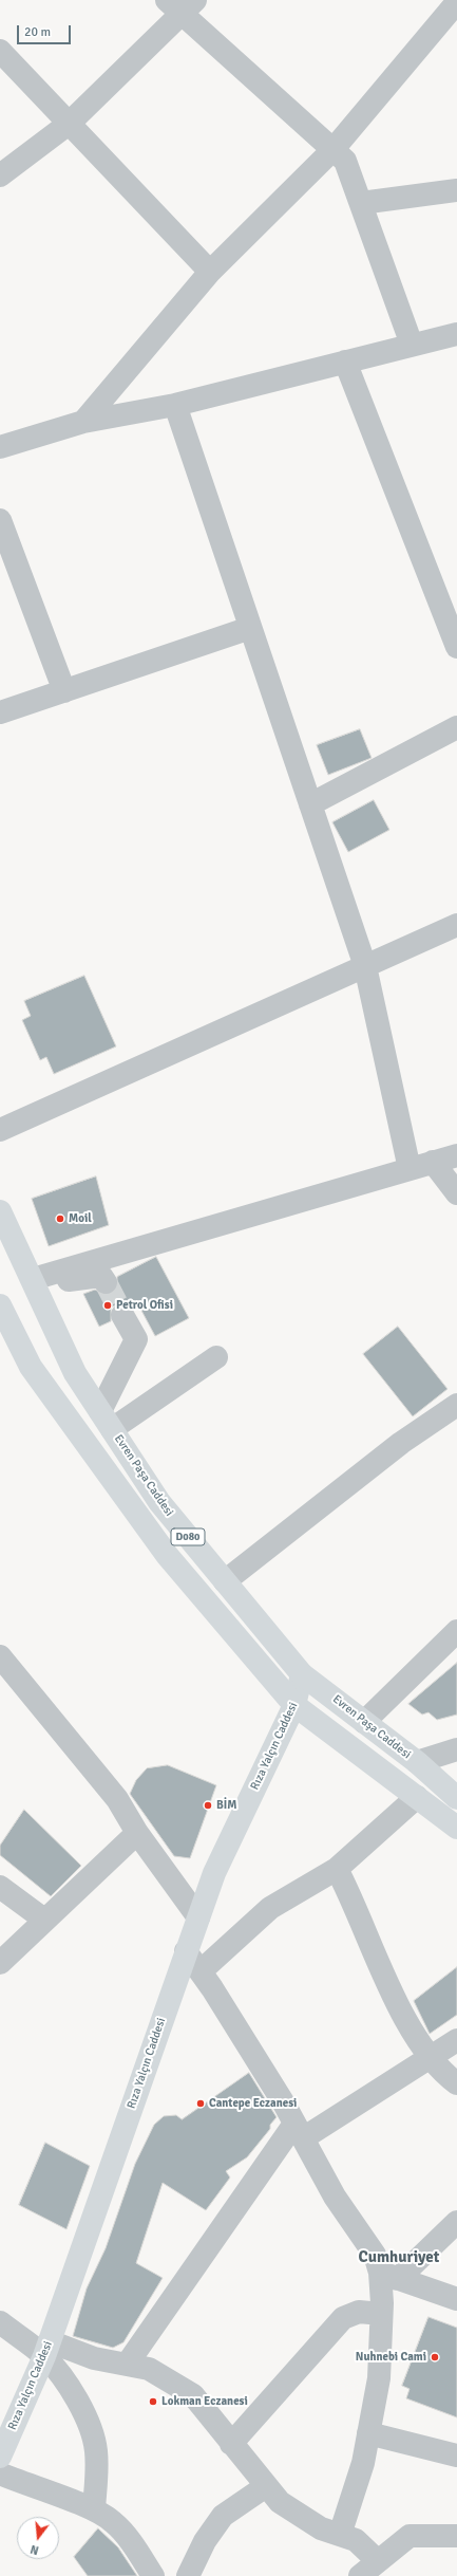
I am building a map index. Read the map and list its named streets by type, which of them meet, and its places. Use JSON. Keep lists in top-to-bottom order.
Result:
{
  "streets": {
    "main road": ["Evren Paşa Caddesi", "D080", "Rıza Yalçın Caddesi"]
  },
  "crossings": [
    ["Evren Paşa Caddesi", "Rıza Yalçın Caddesi"],
    ["D080", "Rıza Yalçın Caddesi"]
  ],
  "districts": ["Cumhuriyet"],
  "places": [
    "Moil",
    "Petrol Ofisi",
    "BİM",
    "Cantepe Eczanesi",
    "Nuhnebi Cami",
    "Lokman Eczanesi"
  ],
  "scale_bar": "20 m",
  "north": "bottom"
}
